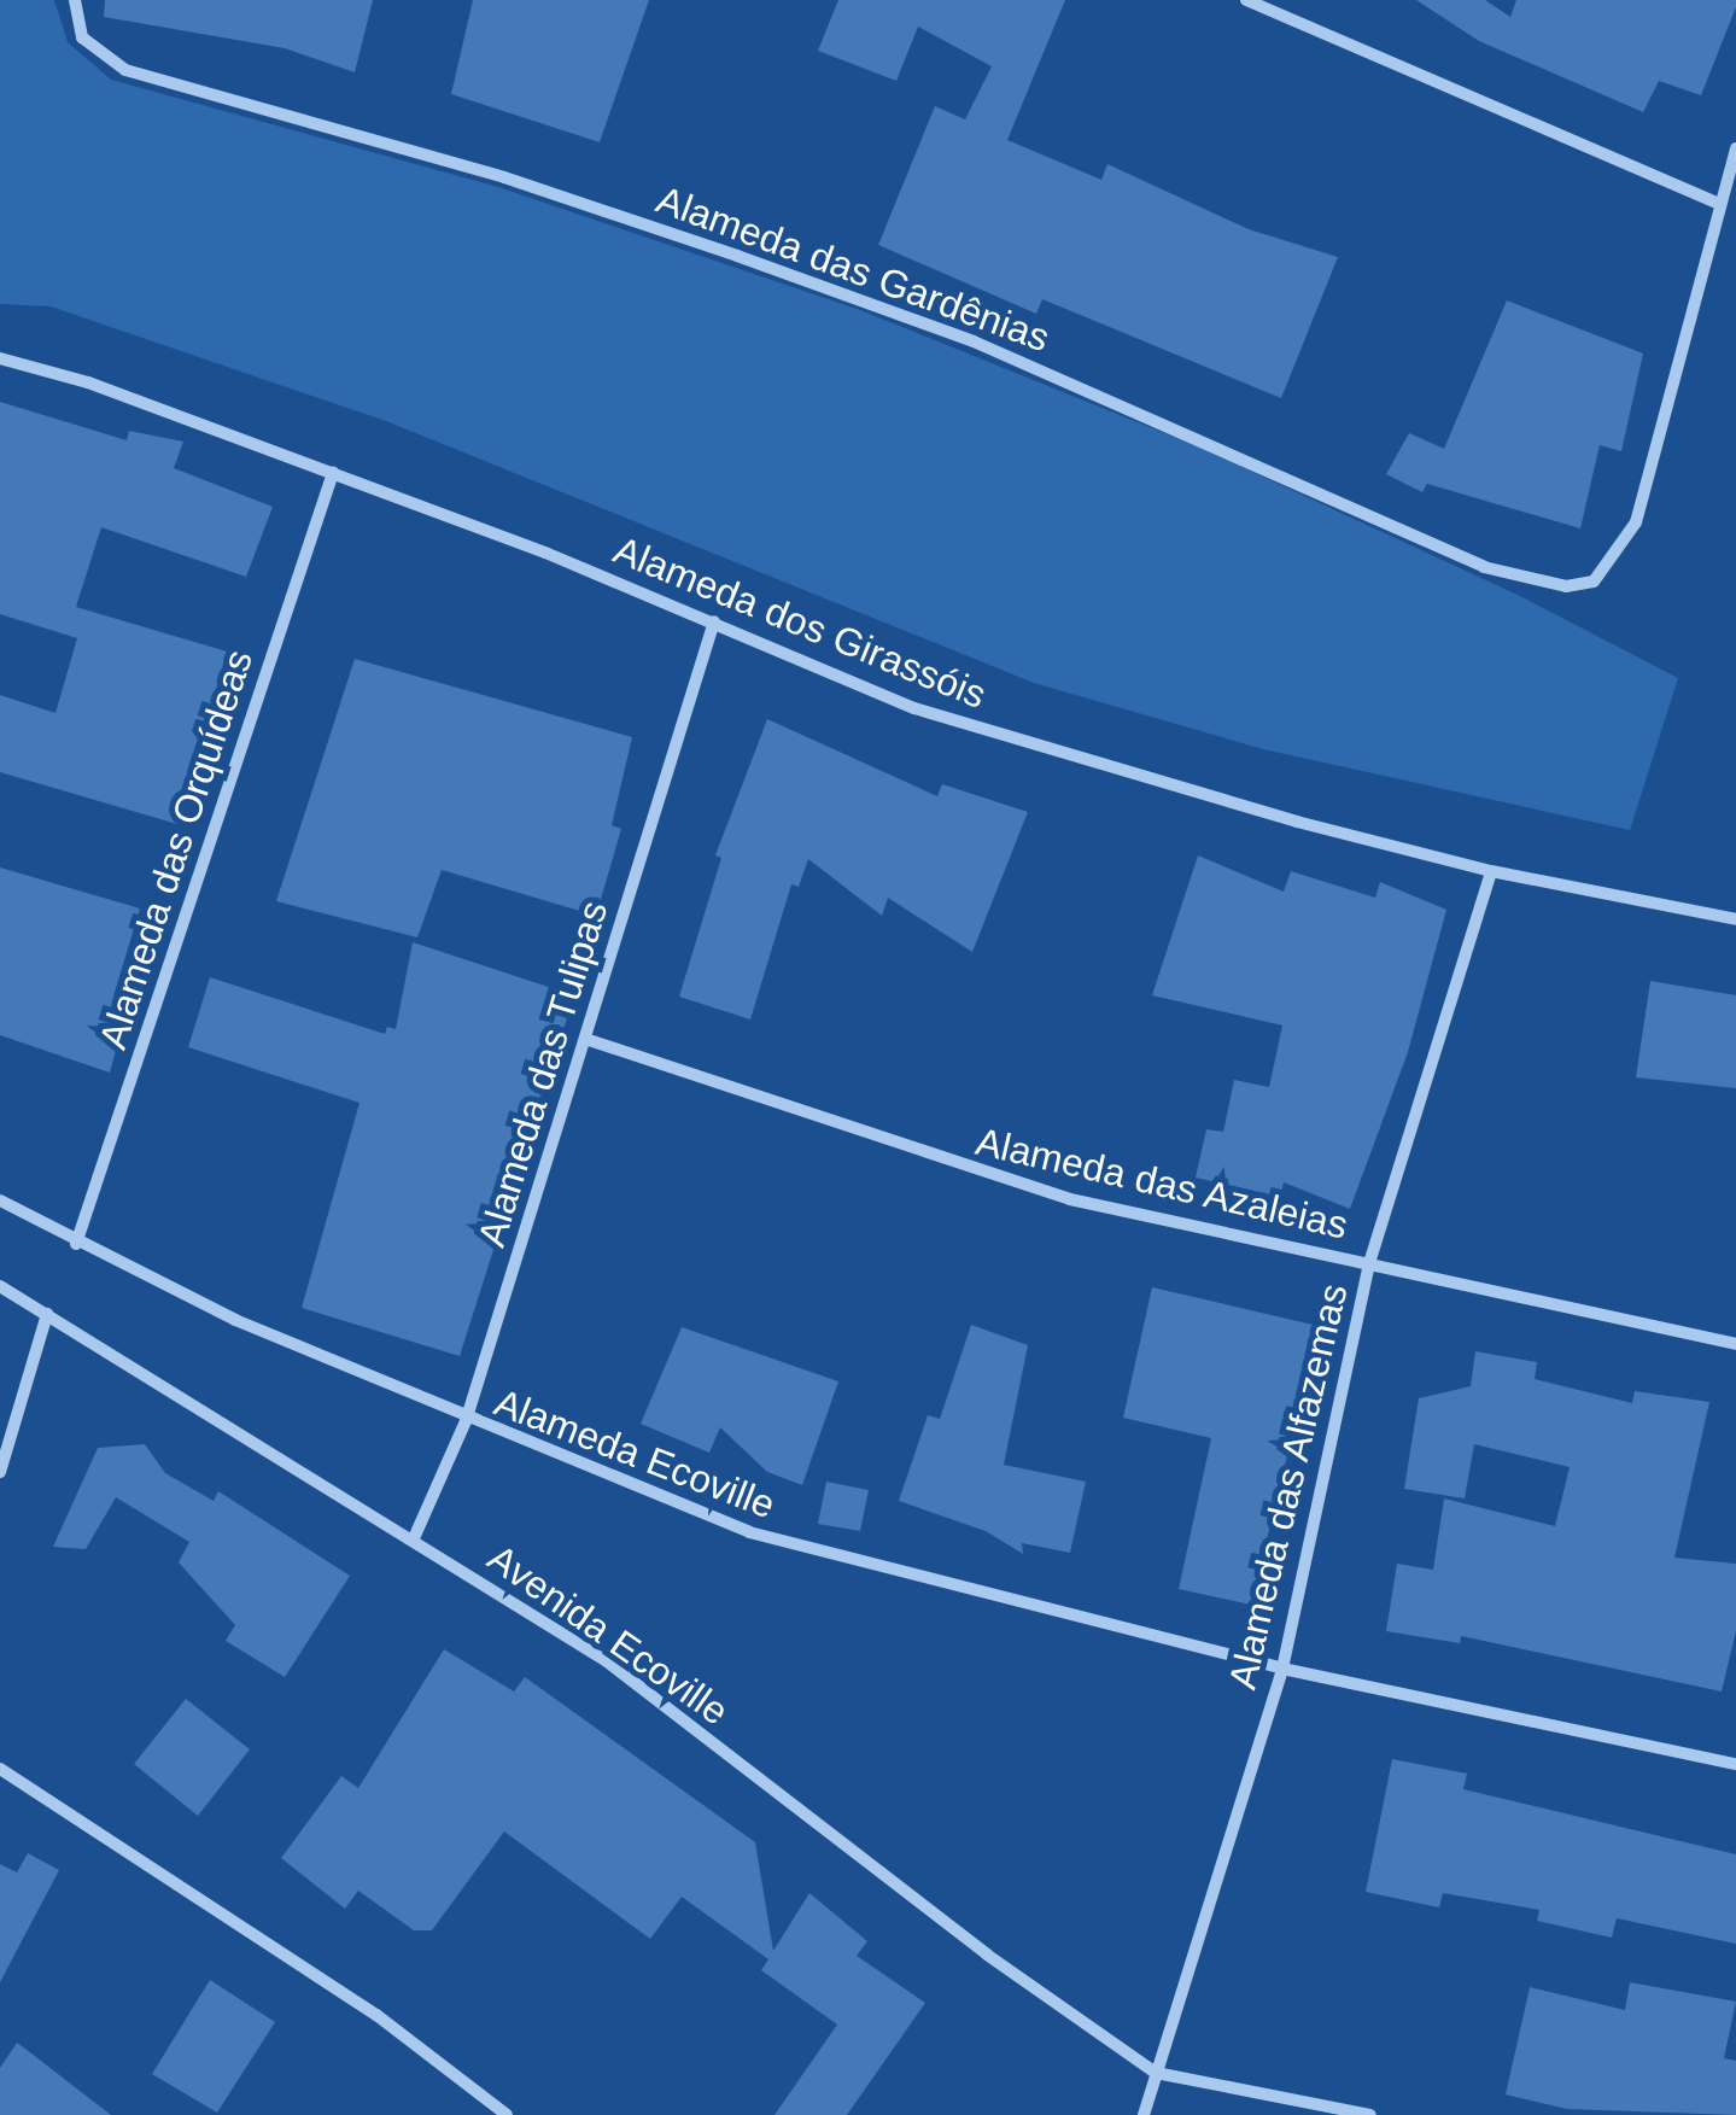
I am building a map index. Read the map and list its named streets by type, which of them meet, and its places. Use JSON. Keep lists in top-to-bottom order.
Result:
{
  "streets": {
    "street": [
      "Alameda das Gardênias",
      "Alameda dos Girassóis",
      "Alameda das Orquídeas",
      "Alameda das Tulipas",
      "Alameda das Azaleias",
      "Alameda Ecoville",
      "Alameda das Alfazemas",
      "Avenida Ecoville"
    ]
  },
  "crossings": [
    ["Alameda dos Girassóis", "Alameda das Orquídeas"],
    ["Alameda dos Girassóis", "Alameda das Tulipas"],
    ["Alameda dos Girassóis", "Alameda das Alfazemas"],
    ["Alameda das Orquídeas", "Alameda Ecoville"],
    ["Alameda das Tulipas", "Alameda das Azaleias"],
    ["Alameda das Tulipas", "Alameda Ecoville"],
    ["Alameda das Tulipas", "Avenida Ecoville"],
    ["Alameda das Azaleias", "Alameda das Alfazemas"],
    ["Alameda Ecoville", "Alameda das Alfazemas"],
    ["Alameda das Alfazemas", "Avenida Ecoville"]
  ]
}
